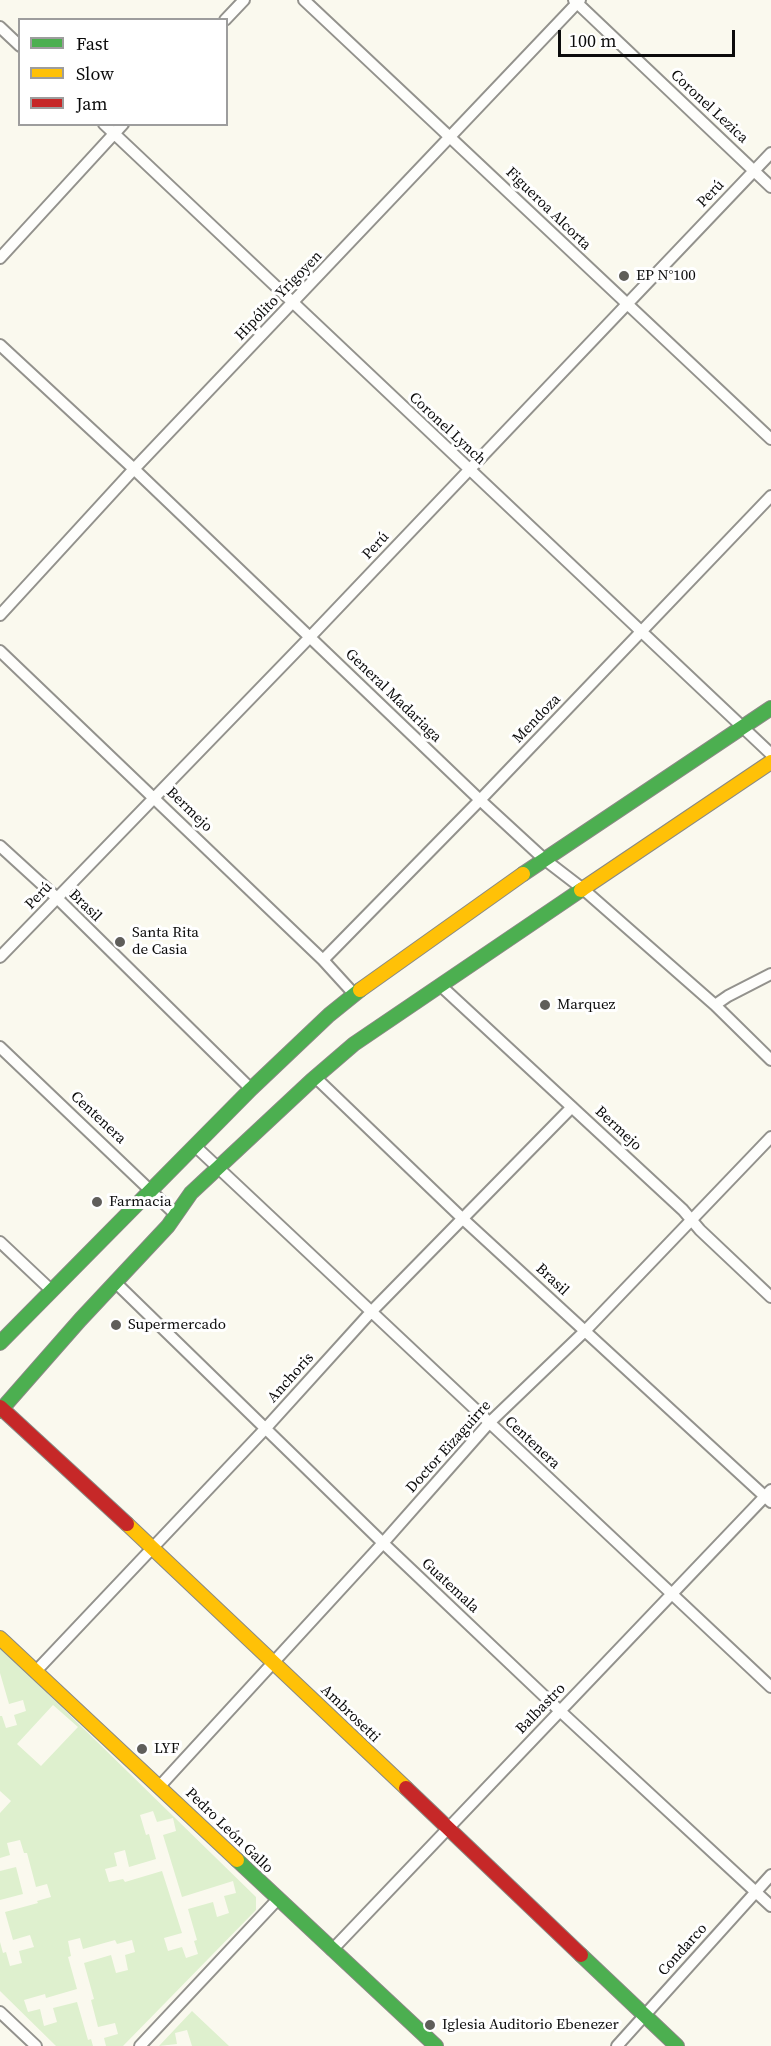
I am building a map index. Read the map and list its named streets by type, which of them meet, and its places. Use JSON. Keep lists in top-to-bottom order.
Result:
{
  "streets": {
    "main road": ["Ambrosetti", "Pedro León Gallo"],
    "street": [
      "Coronel Lezica",
      "Perú",
      "Figueroa Alcorta",
      "Hipólito Yrigoyen",
      "Coronel Lynch",
      "General Madariaga",
      "Mendoza",
      "Bermejo",
      "Brasil",
      "Centenera",
      "Anchoris",
      "Doctor Eizaguirre",
      "Guatemala",
      "Balbastro",
      "Condarco"
    ]
  },
  "crossings": [
    ["Coronel Lezica", "Perú"],
    ["Coronel Lezica", "Hipólito Yrigoyen"],
    ["Perú", "Figueroa Alcorta"],
    ["Perú", "Coronel Lynch"],
    ["Perú", "General Madariaga"],
    ["Perú", "Bermejo"],
    ["Perú", "Brasil"],
    ["Figueroa Alcorta", "Hipólito Yrigoyen"],
    ["Hipólito Yrigoyen", "Coronel Lynch"],
    ["Hipólito Yrigoyen", "General Madariaga"],
    ["Coronel Lynch", "Mendoza"],
    ["General Madariaga", "Mendoza"],
    ["Mendoza", "Bermejo"],
    ["Bermejo", "Anchoris"],
    ["Bermejo", "Doctor Eizaguirre"],
    ["Brasil", "Anchoris"],
    ["Brasil", "Doctor Eizaguirre"],
    ["Brasil", "Balbastro"],
    ["Centenera", "Anchoris"],
    ["Centenera", "Doctor Eizaguirre"],
    ["Centenera", "Balbastro"],
    ["Anchoris", "Guatemala"],
    ["Anchoris", "Ambrosetti"],
    ["Anchoris", "Pedro León Gallo"],
    ["Doctor Eizaguirre", "Guatemala"],
    ["Doctor Eizaguirre", "Ambrosetti"],
    ["Doctor Eizaguirre", "Pedro León Gallo"],
    ["Guatemala", "Balbastro"],
    ["Guatemala", "Condarco"],
    ["Balbastro", "Ambrosetti"],
    ["Balbastro", "Pedro León Gallo"],
    ["Ambrosetti", "Condarco"]
  ],
  "places": [
    "EP N°100",
    "Santa Rita de Casia",
    "Marquez",
    "Farmacia",
    "Supermercado",
    "LYF",
    "Iglesia Auditorio Ebenezer"
  ],
  "legend": ["Fast", "Slow", "Jam"],
  "scale_bar": "100 m"
}
